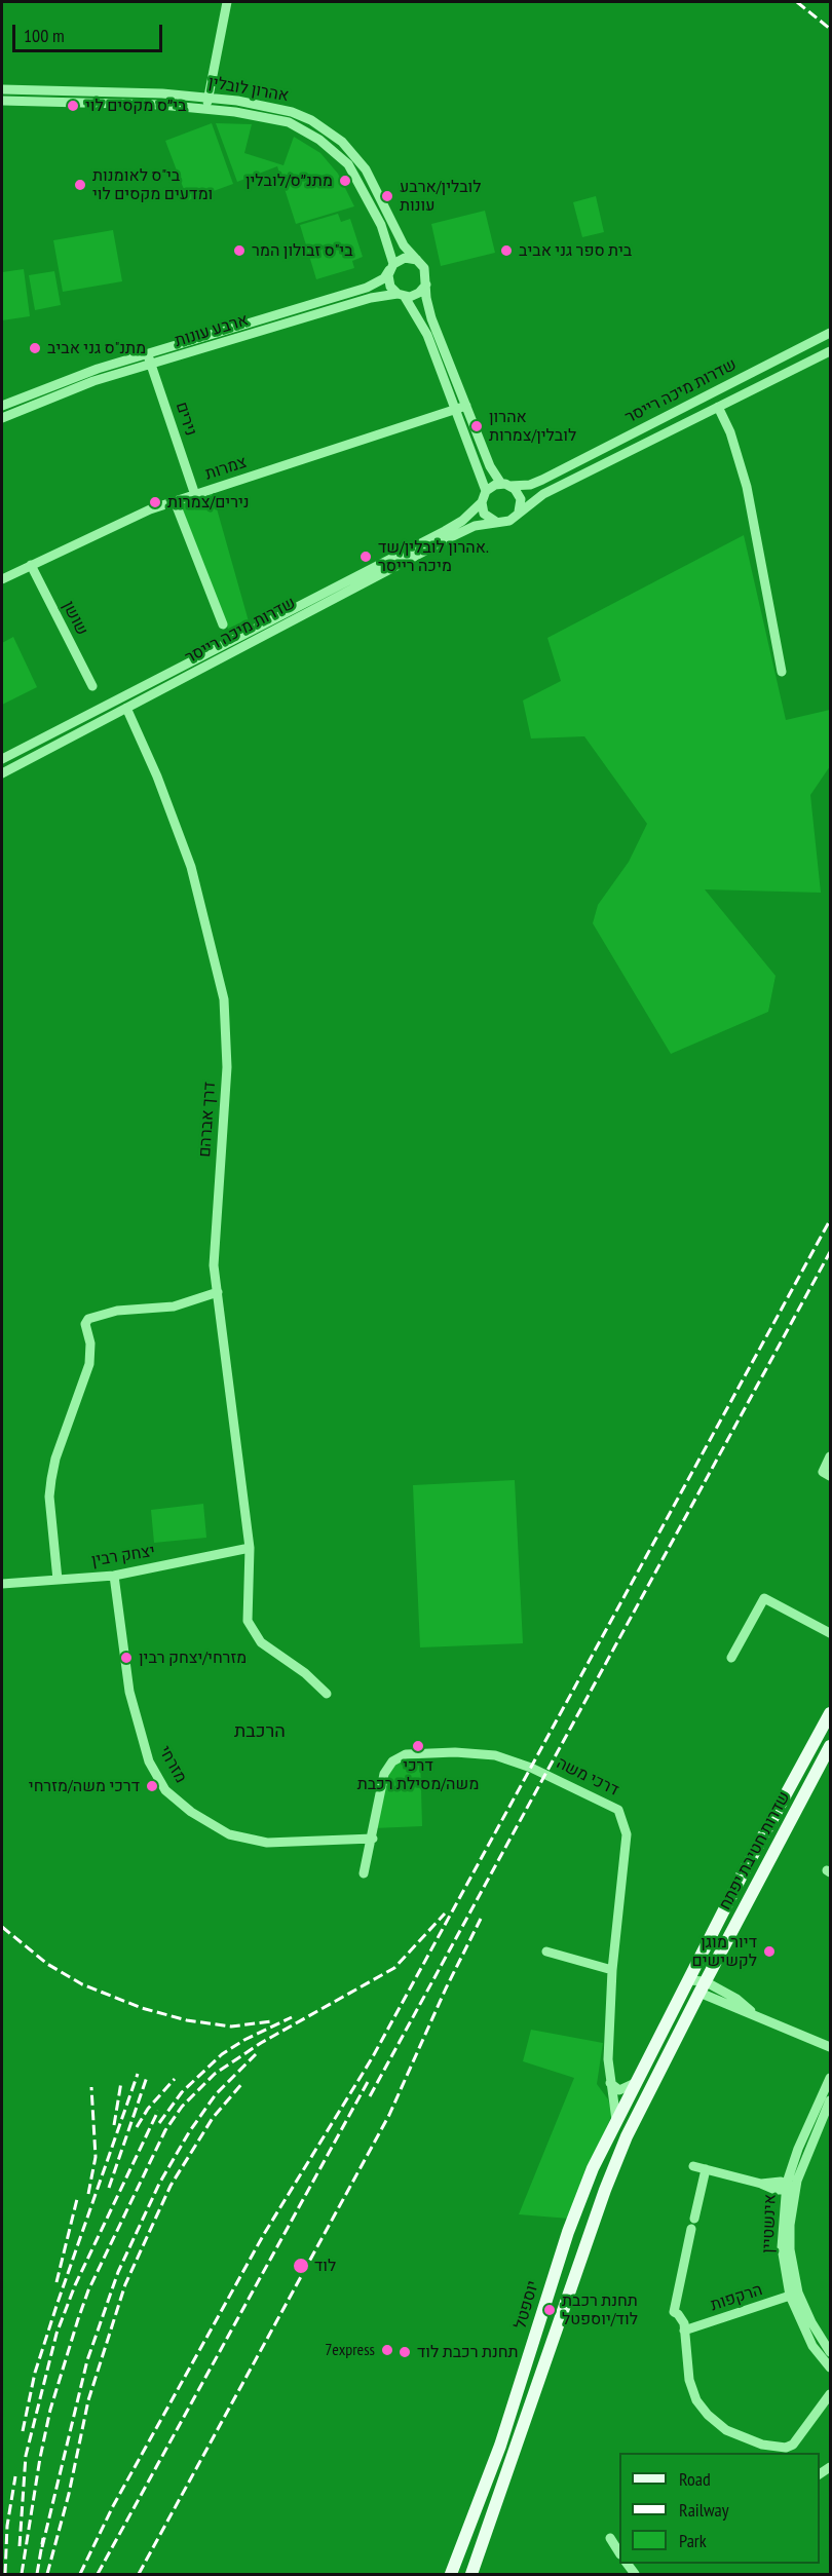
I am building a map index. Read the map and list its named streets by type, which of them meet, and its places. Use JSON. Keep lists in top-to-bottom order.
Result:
{
  "streets": {
    "main road": ["שדרות חטיבת יפתח", "יוספטל"],
    "street": [
      "אהרון לובלין",
      "ארבע עונות",
      "שדרות מיכה רייסר",
      "נירים",
      "צמרות",
      "שושן",
      "דרך אברהם",
      "יצחק רבין",
      "מזרחי",
      "דרכי משה",
      "אינשטיין",
      "הרקפות"
    ]
  },
  "crossings": [
    ["אהרון לובלין", "ארבע עונות"],
    ["ארבע עונות", "נירים"],
    ["שדרות מיכה רייסר", "דרך אברהם"],
    ["נירים", "צמרות"],
    ["צמרות", "שושן"],
    ["דרך אברהם", "יצחק רבין"],
    ["יצחק רבין", "מזרחי"],
    ["מזרחי", "דרכי משה"],
    ["דרכי משה", "יוספטל"],
    ["שדרות חטיבת יפתח", "יוספטל"],
    ["אינשטיין", "הרקפות"]
  ],
  "districts": ["הרכבת"],
  "places": [
    "בי״ס מקסים לוי",
    "מתנ״ס/לובלין",
    "בי\"ס לאומנות ומדעים מקסים לוי",
    "לובלין/ארבע עונות",
    "בי\"ס זבולון המר",
    "בית ספר גני אביב",
    "מתנ\"ס גני אביב",
    "אהרון לובלין/צמרות",
    "נירים/צמרות",
    "אהרון לובלין/שד. מיכה רייסר",
    "מזרחי/יצחק רבין",
    "דרכי משה/מסילת רכבת",
    "דרכי משה/מזרחי",
    "דיור מוגן לקשישים",
    "לוד",
    "תחנת רכבת לוד/יוספטל",
    "7express",
    "תחנת רכבת לוד"
  ],
  "legend": ["Road", "Railway", "Park"],
  "scale_bar": "100 m"
}
